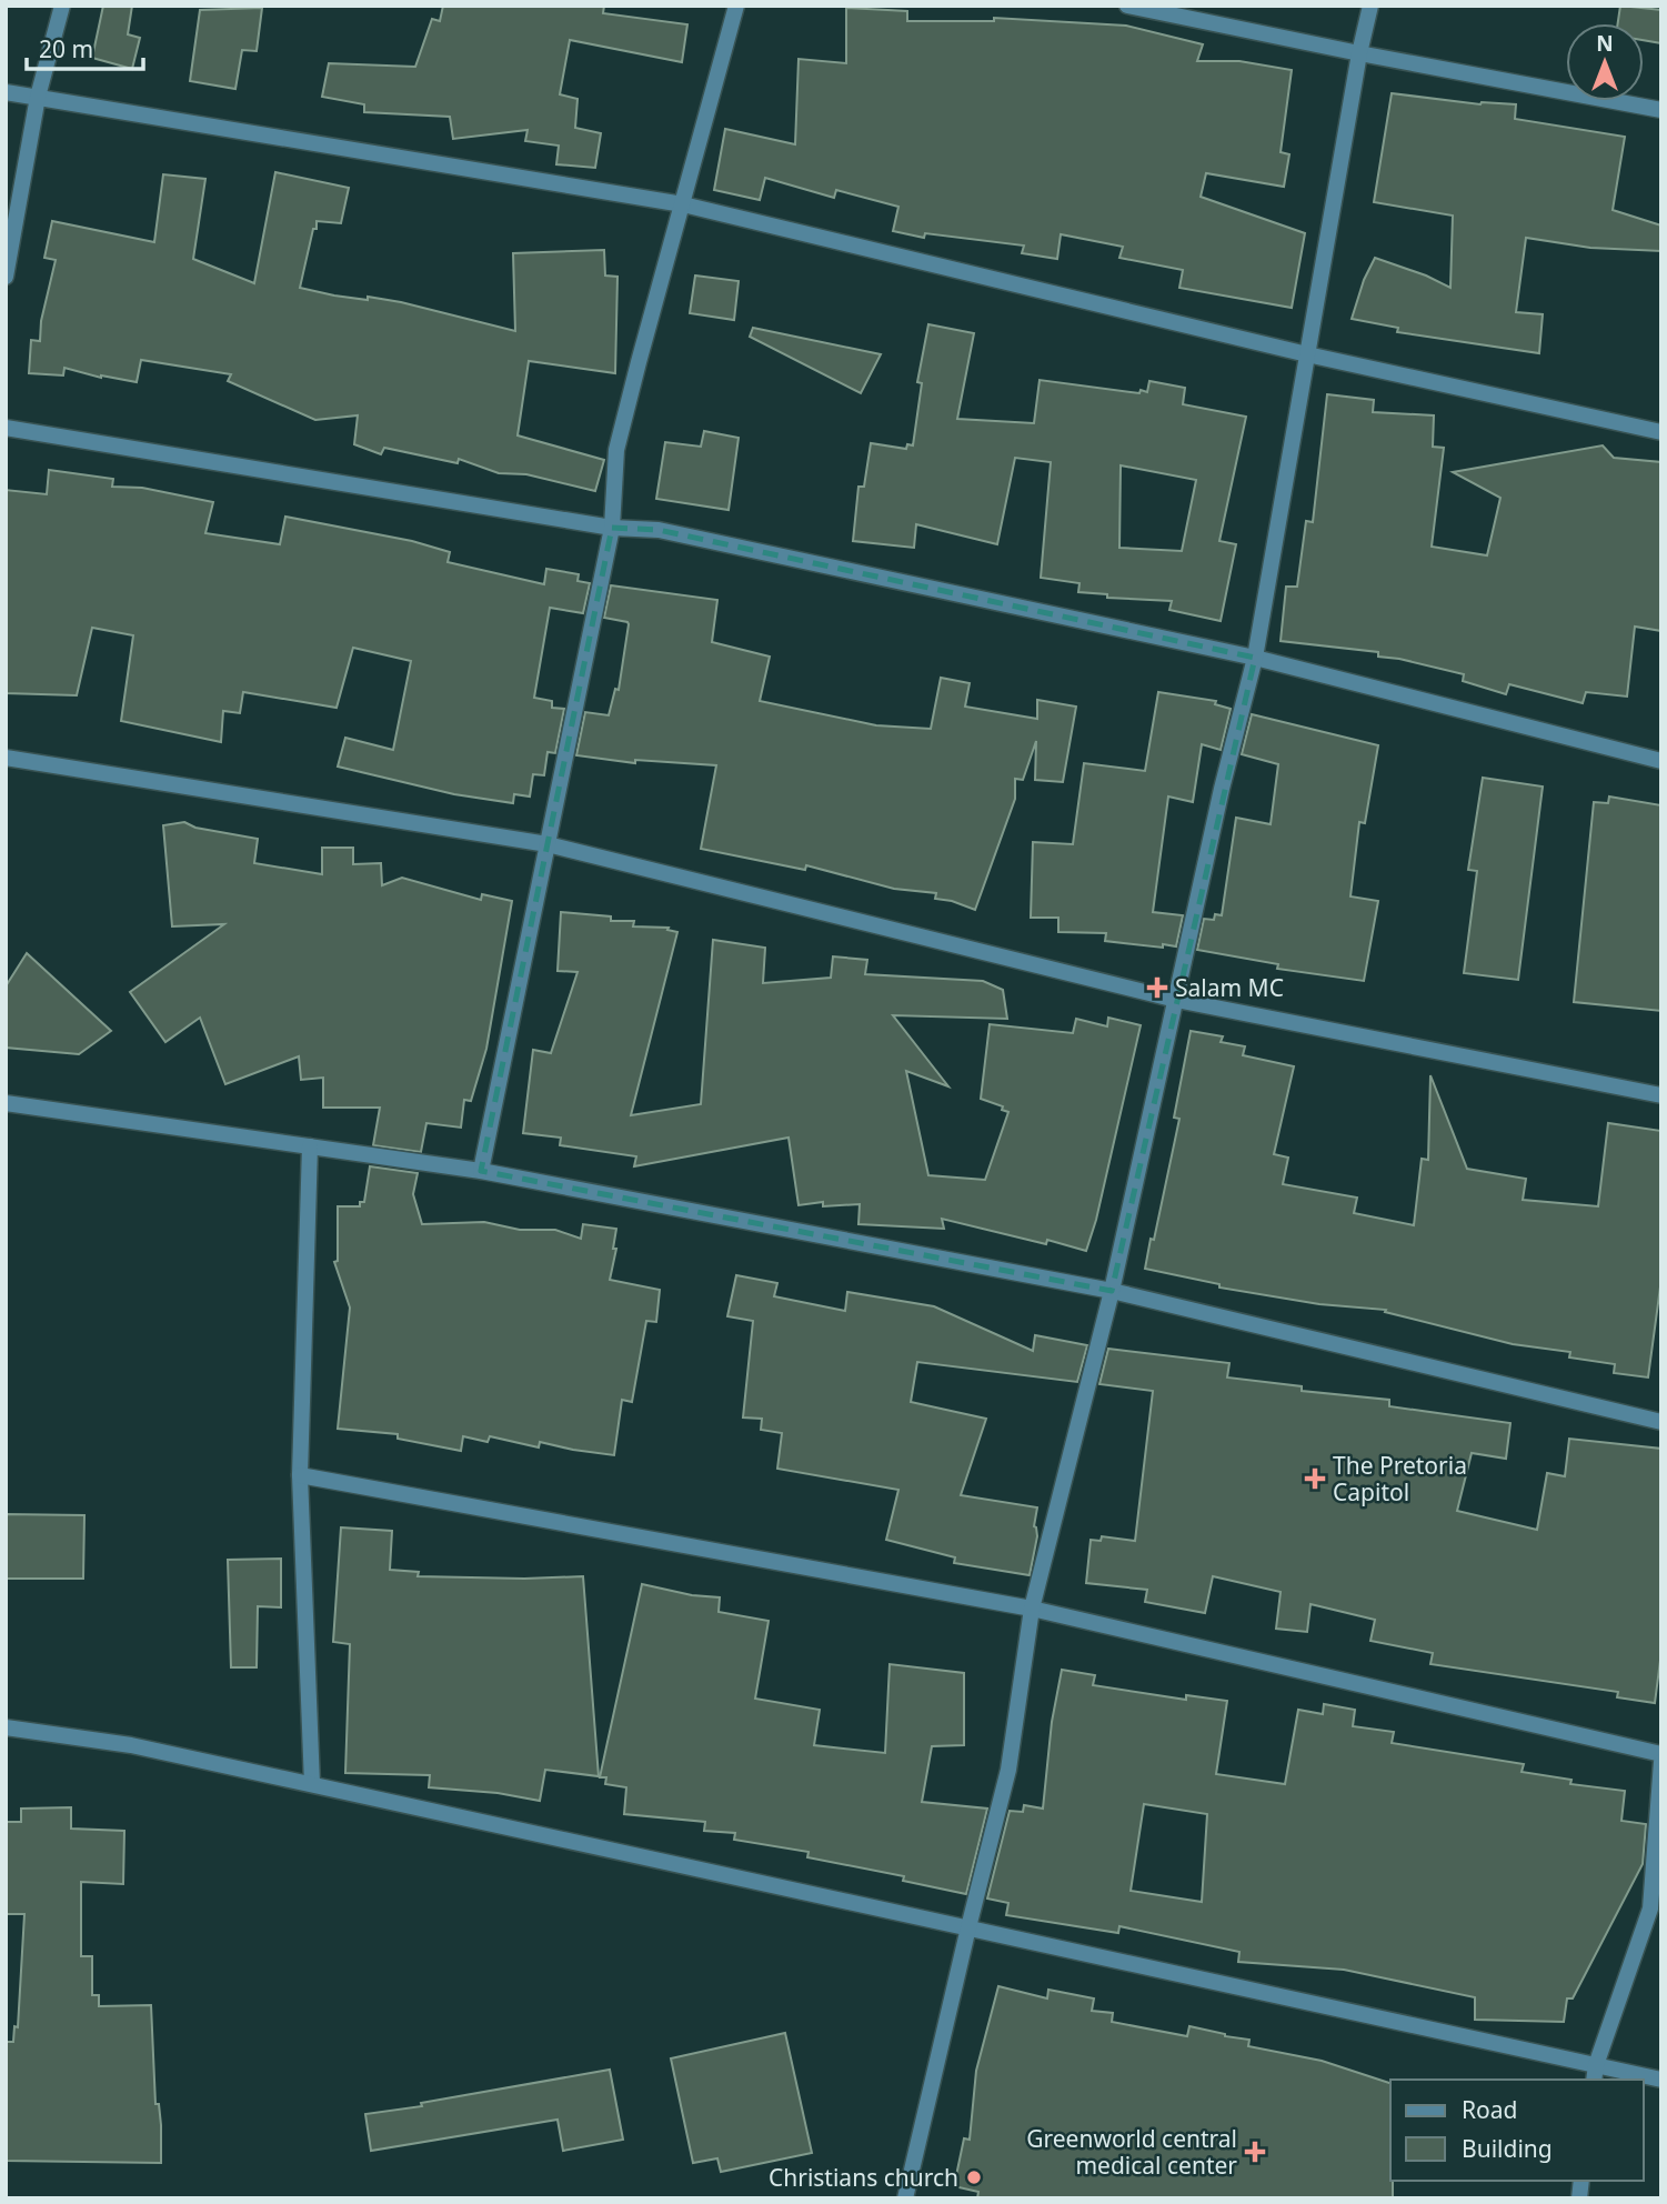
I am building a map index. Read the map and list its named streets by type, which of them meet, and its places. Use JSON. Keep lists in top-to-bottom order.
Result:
{
  "places": {
    "health": ["Salam MC", "The Pretoria Capitol", "Greenworld central medical center"],
    "other": ["Christians church"]
  },
  "legend": ["Road", "Building"],
  "scale_bar": "20 m",
  "north": "top"
}
